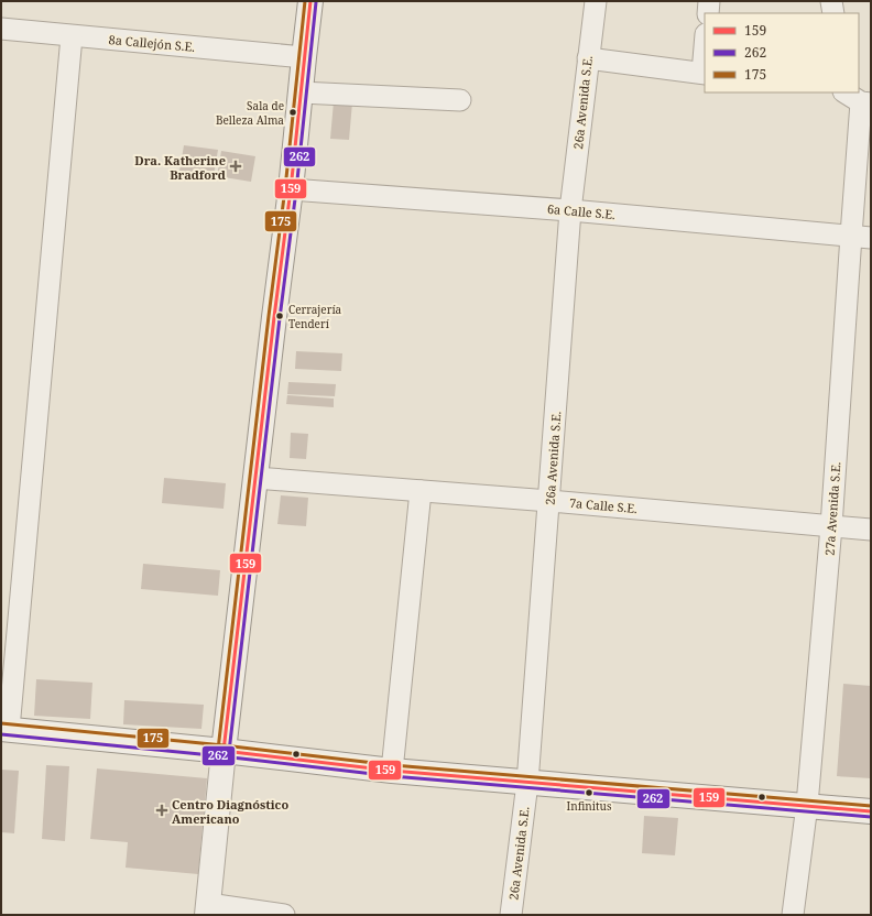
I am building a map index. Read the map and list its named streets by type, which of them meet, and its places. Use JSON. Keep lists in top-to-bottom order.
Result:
{
  "streets": {
    "street": [
      "8a Callejón S.E.",
      "26a Avenida S.E.",
      "6a Calle S.E.",
      "7a Calle S.E.",
      "27a Avenida S.E."
    ]
  },
  "crossings": [
    ["26a Avenida S.E.", "6a Calle S.E."],
    ["26a Avenida S.E.", "7a Calle S.E."],
    ["6a Calle S.E.", "27a Avenida S.E."],
    ["7a Calle S.E.", "27a Avenida S.E."]
  ],
  "places": {
    "other": ["Sala de Belleza Alma", "Cerrajería Tenderí", "Infinitus"],
    "health": ["Dra. Katherine Bradford", "Centro Diagnóstico Americano"]
  },
  "lines": ["transit line 159", "transit line 175", "transit line 262"],
  "legend": ["159", "262", "175"]
}
